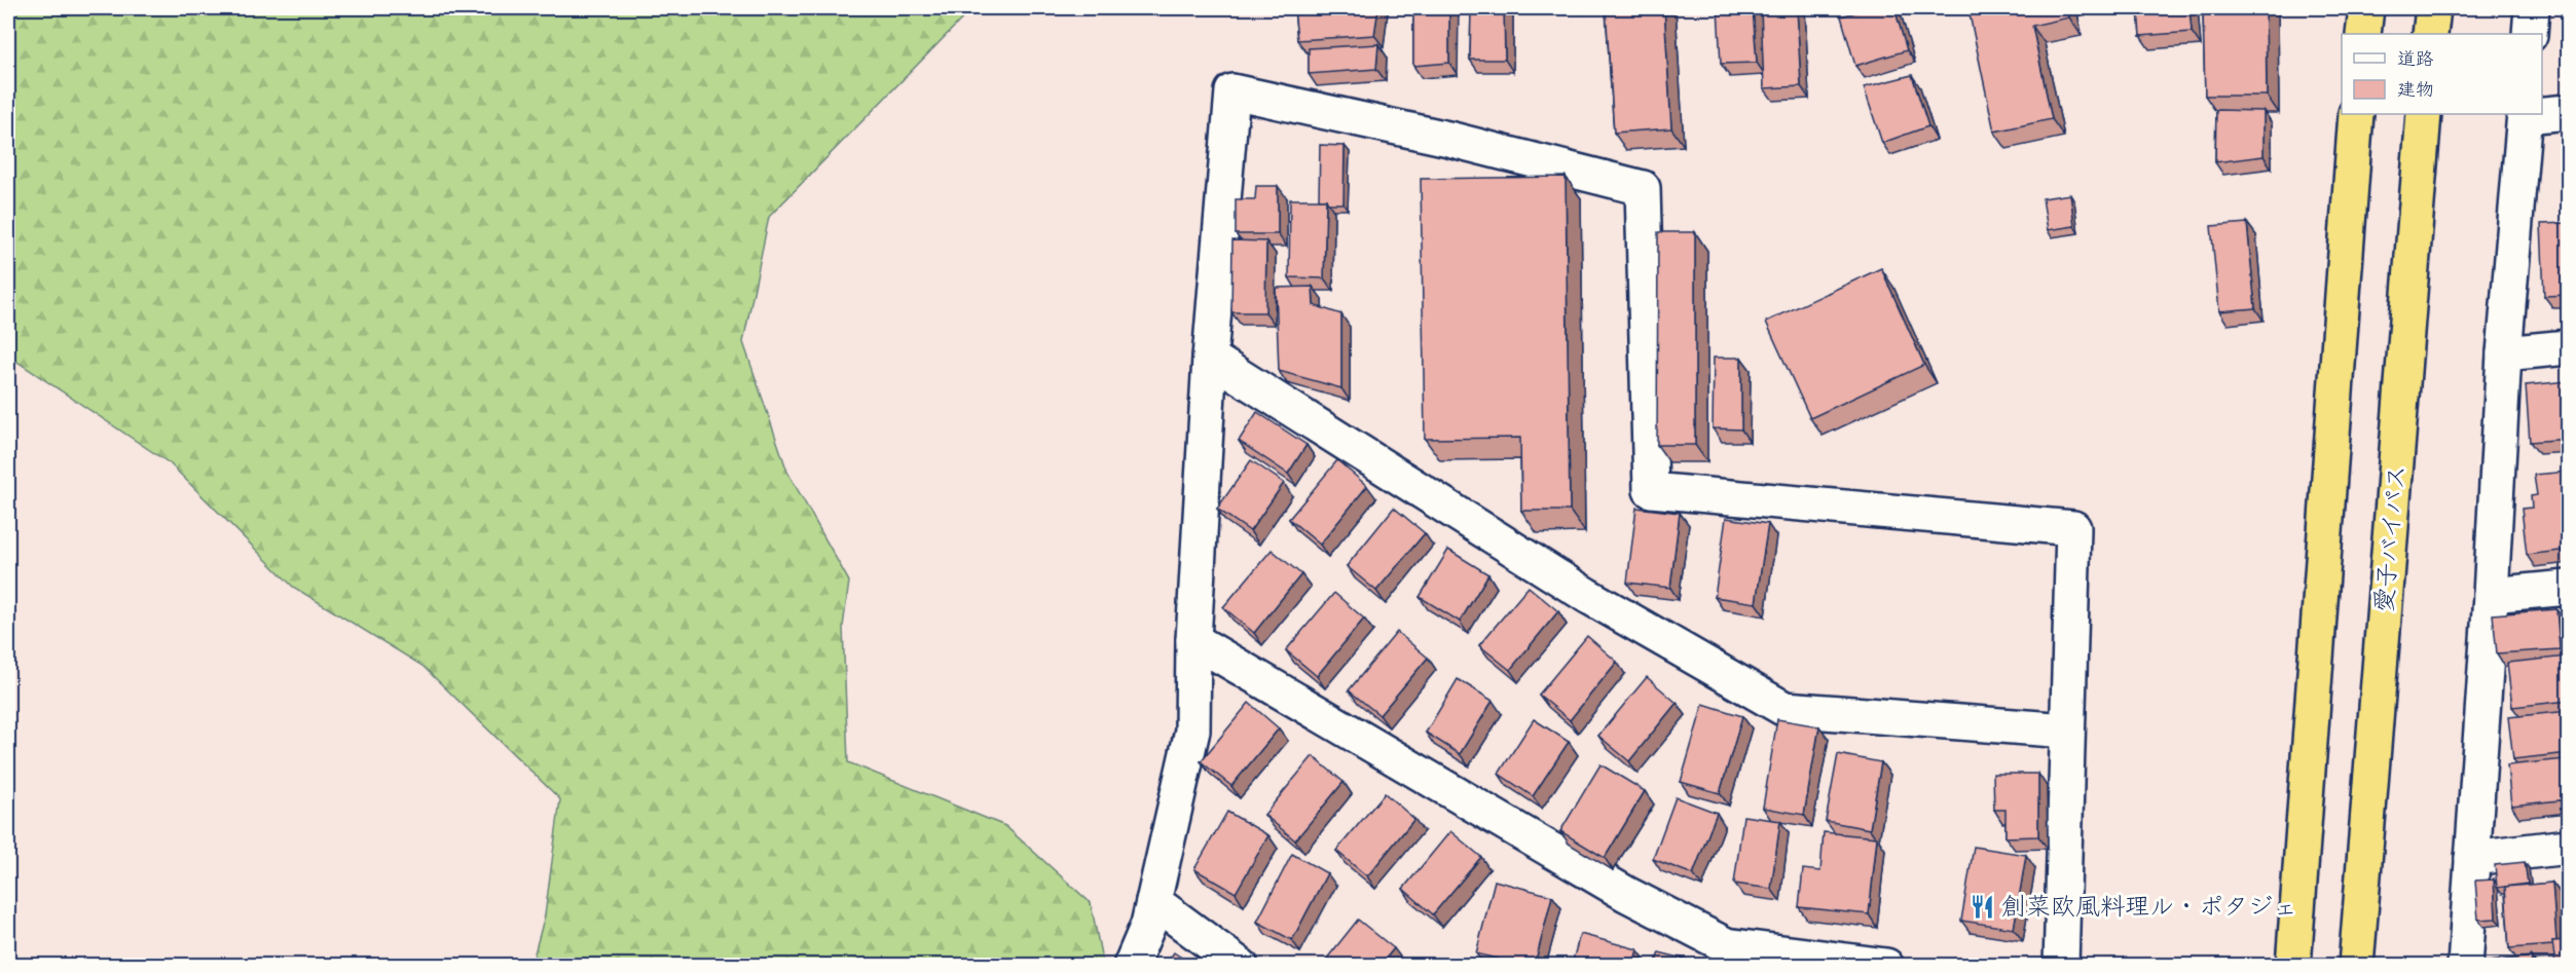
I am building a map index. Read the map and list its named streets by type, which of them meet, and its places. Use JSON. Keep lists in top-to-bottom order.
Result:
{
  "streets": {
    "highway": ["愛子バイパス"]
  },
  "places": {
    "restaurant": ["創菜欧風料理ル・ポタジェ"]
  },
  "legend": ["道路", "建物"]
}
